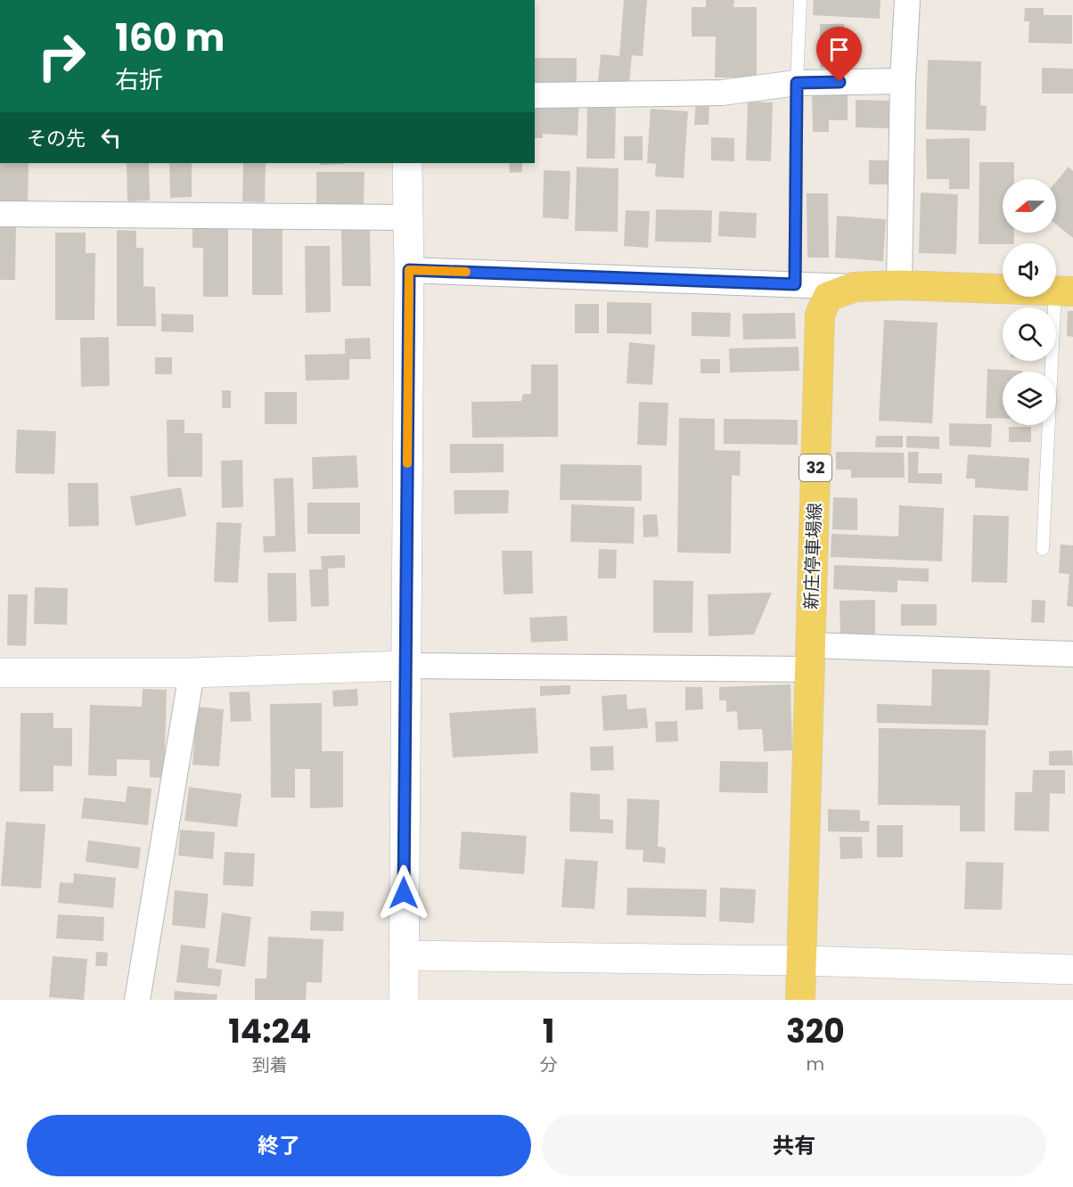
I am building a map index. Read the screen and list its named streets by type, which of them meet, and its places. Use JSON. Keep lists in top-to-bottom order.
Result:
{
  "streets": {
    "main road": ["32", "新庄停車場線"]
  },
  "north": "left",
  "page": {
    "turn": ["160 m", "右折"],
    "then": "その先",
    "eta": [
      "14:24",
      "到着",
      "1",
      "分",
      "320",
      "m"
    ],
    "buttons": ["終了", "共有"]
  }
}
